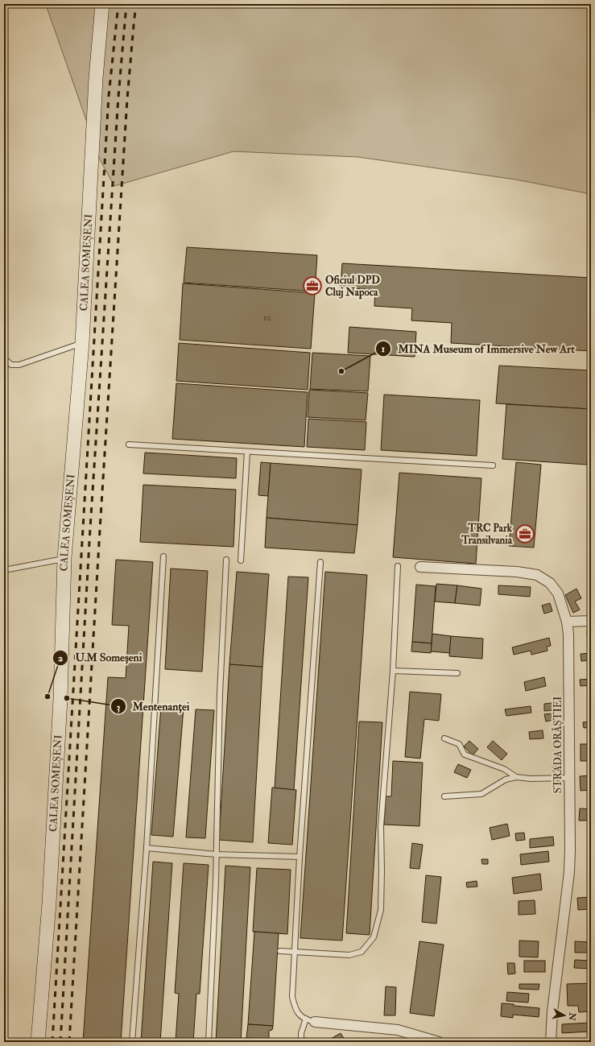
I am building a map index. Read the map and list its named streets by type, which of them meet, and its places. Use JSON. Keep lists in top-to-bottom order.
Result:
{
  "streets": {
    "main road": ["CALEA SOMEȘENI"],
    "street": ["STRADA ORĂȘTIEI"]
  },
  "places": {
    "office": ["Oficiul DPD Cluj Napoca", "TRC Park Transilvania"],
    "other": ["MINA Museum of Immersive New Art", "U.M Someșeni", "Mentenanței"]
  },
  "house_numbers": ["10"],
  "north": "right"
}
